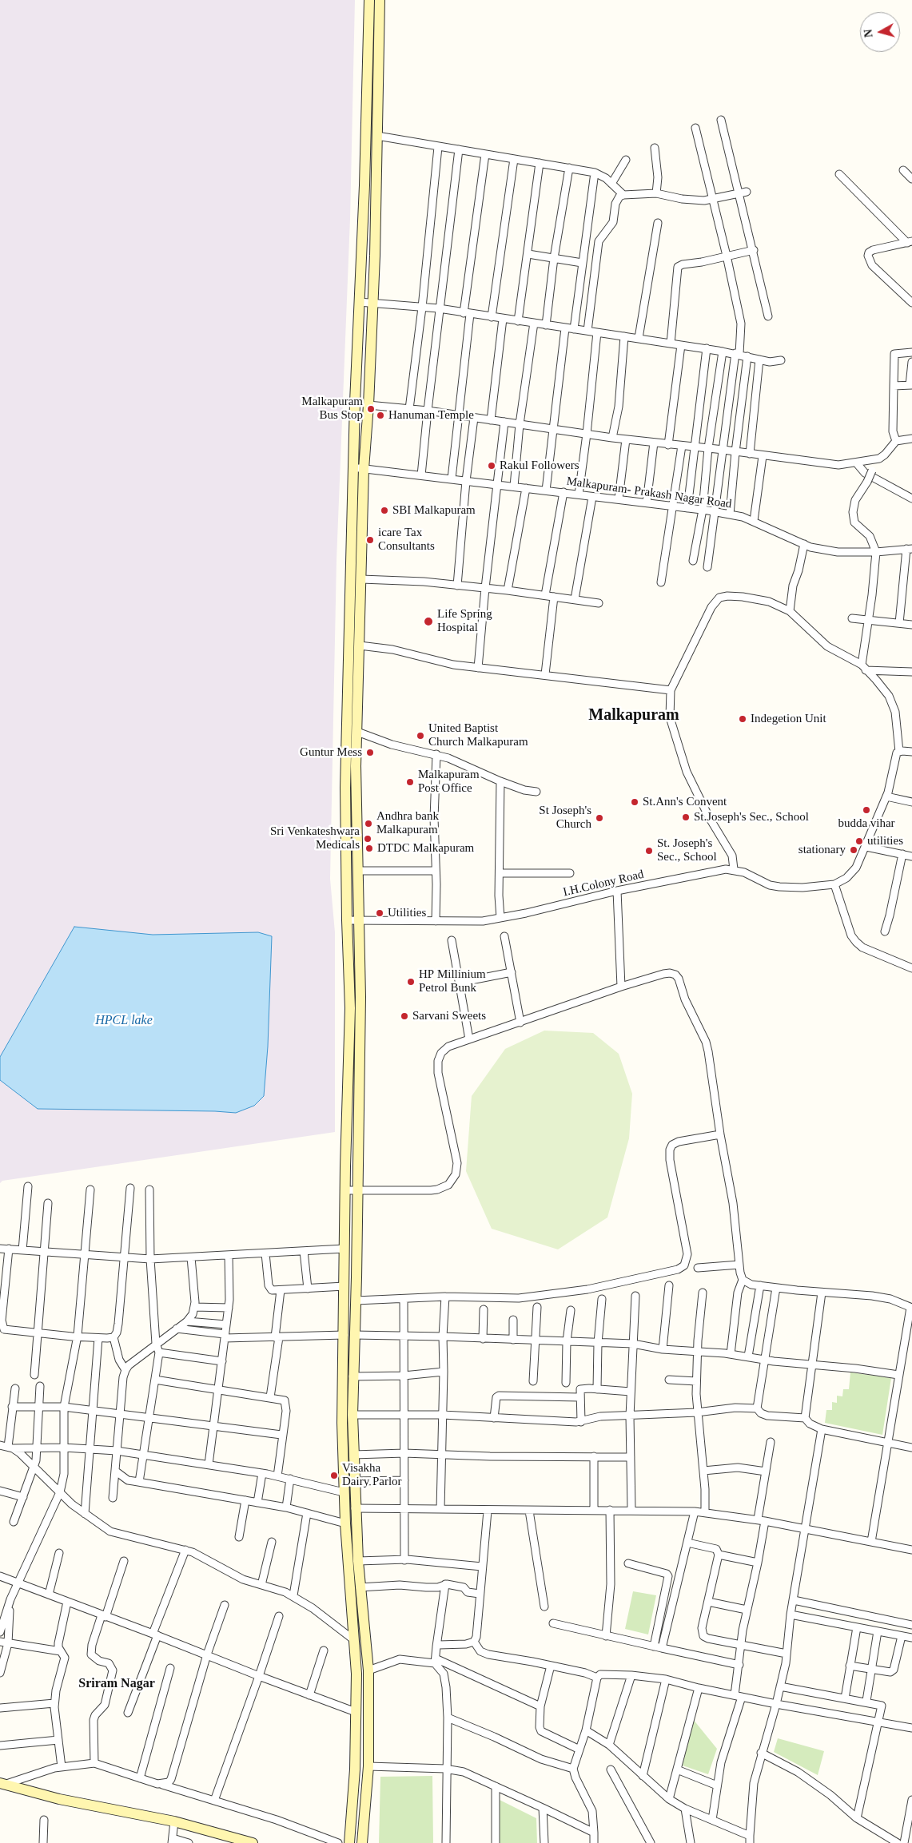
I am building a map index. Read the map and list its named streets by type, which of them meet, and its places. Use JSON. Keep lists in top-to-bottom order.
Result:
{
  "streets": {
    "street": ["Malkapuram- Prakash Nagar Road", "I.H.Colony Road"]
  },
  "districts": ["Malkapuram", "Sriram Nagar"],
  "water": ["HPCL lake"],
  "places": [
    "Malkapuram Bus Stop",
    "Hanuman Temple",
    "Rakul Followers",
    "SBI Malkapuram",
    "icare Tax Consultants",
    "Life Spring Hospital",
    "Indegetion Unit",
    "United Baptist Church Malkapuram",
    "Guntur Mess",
    "Malkapuram Post Office",
    "St.Ann's Convent",
    "budda vihar",
    "St.Joseph's Sec., School",
    "St Joseph's Church",
    "Andhra bank Malkapuram",
    "Sri Venkateshwara Medicals",
    "utilities",
    "DTDC Malkapuram",
    "stationary",
    "St. Joseph's Sec., School",
    "Utilities",
    "HP Millinium Petrol Bunk",
    "Sarvani Sweets",
    "Visakha Dairy Parlor"
  ],
  "north": "left"
}
